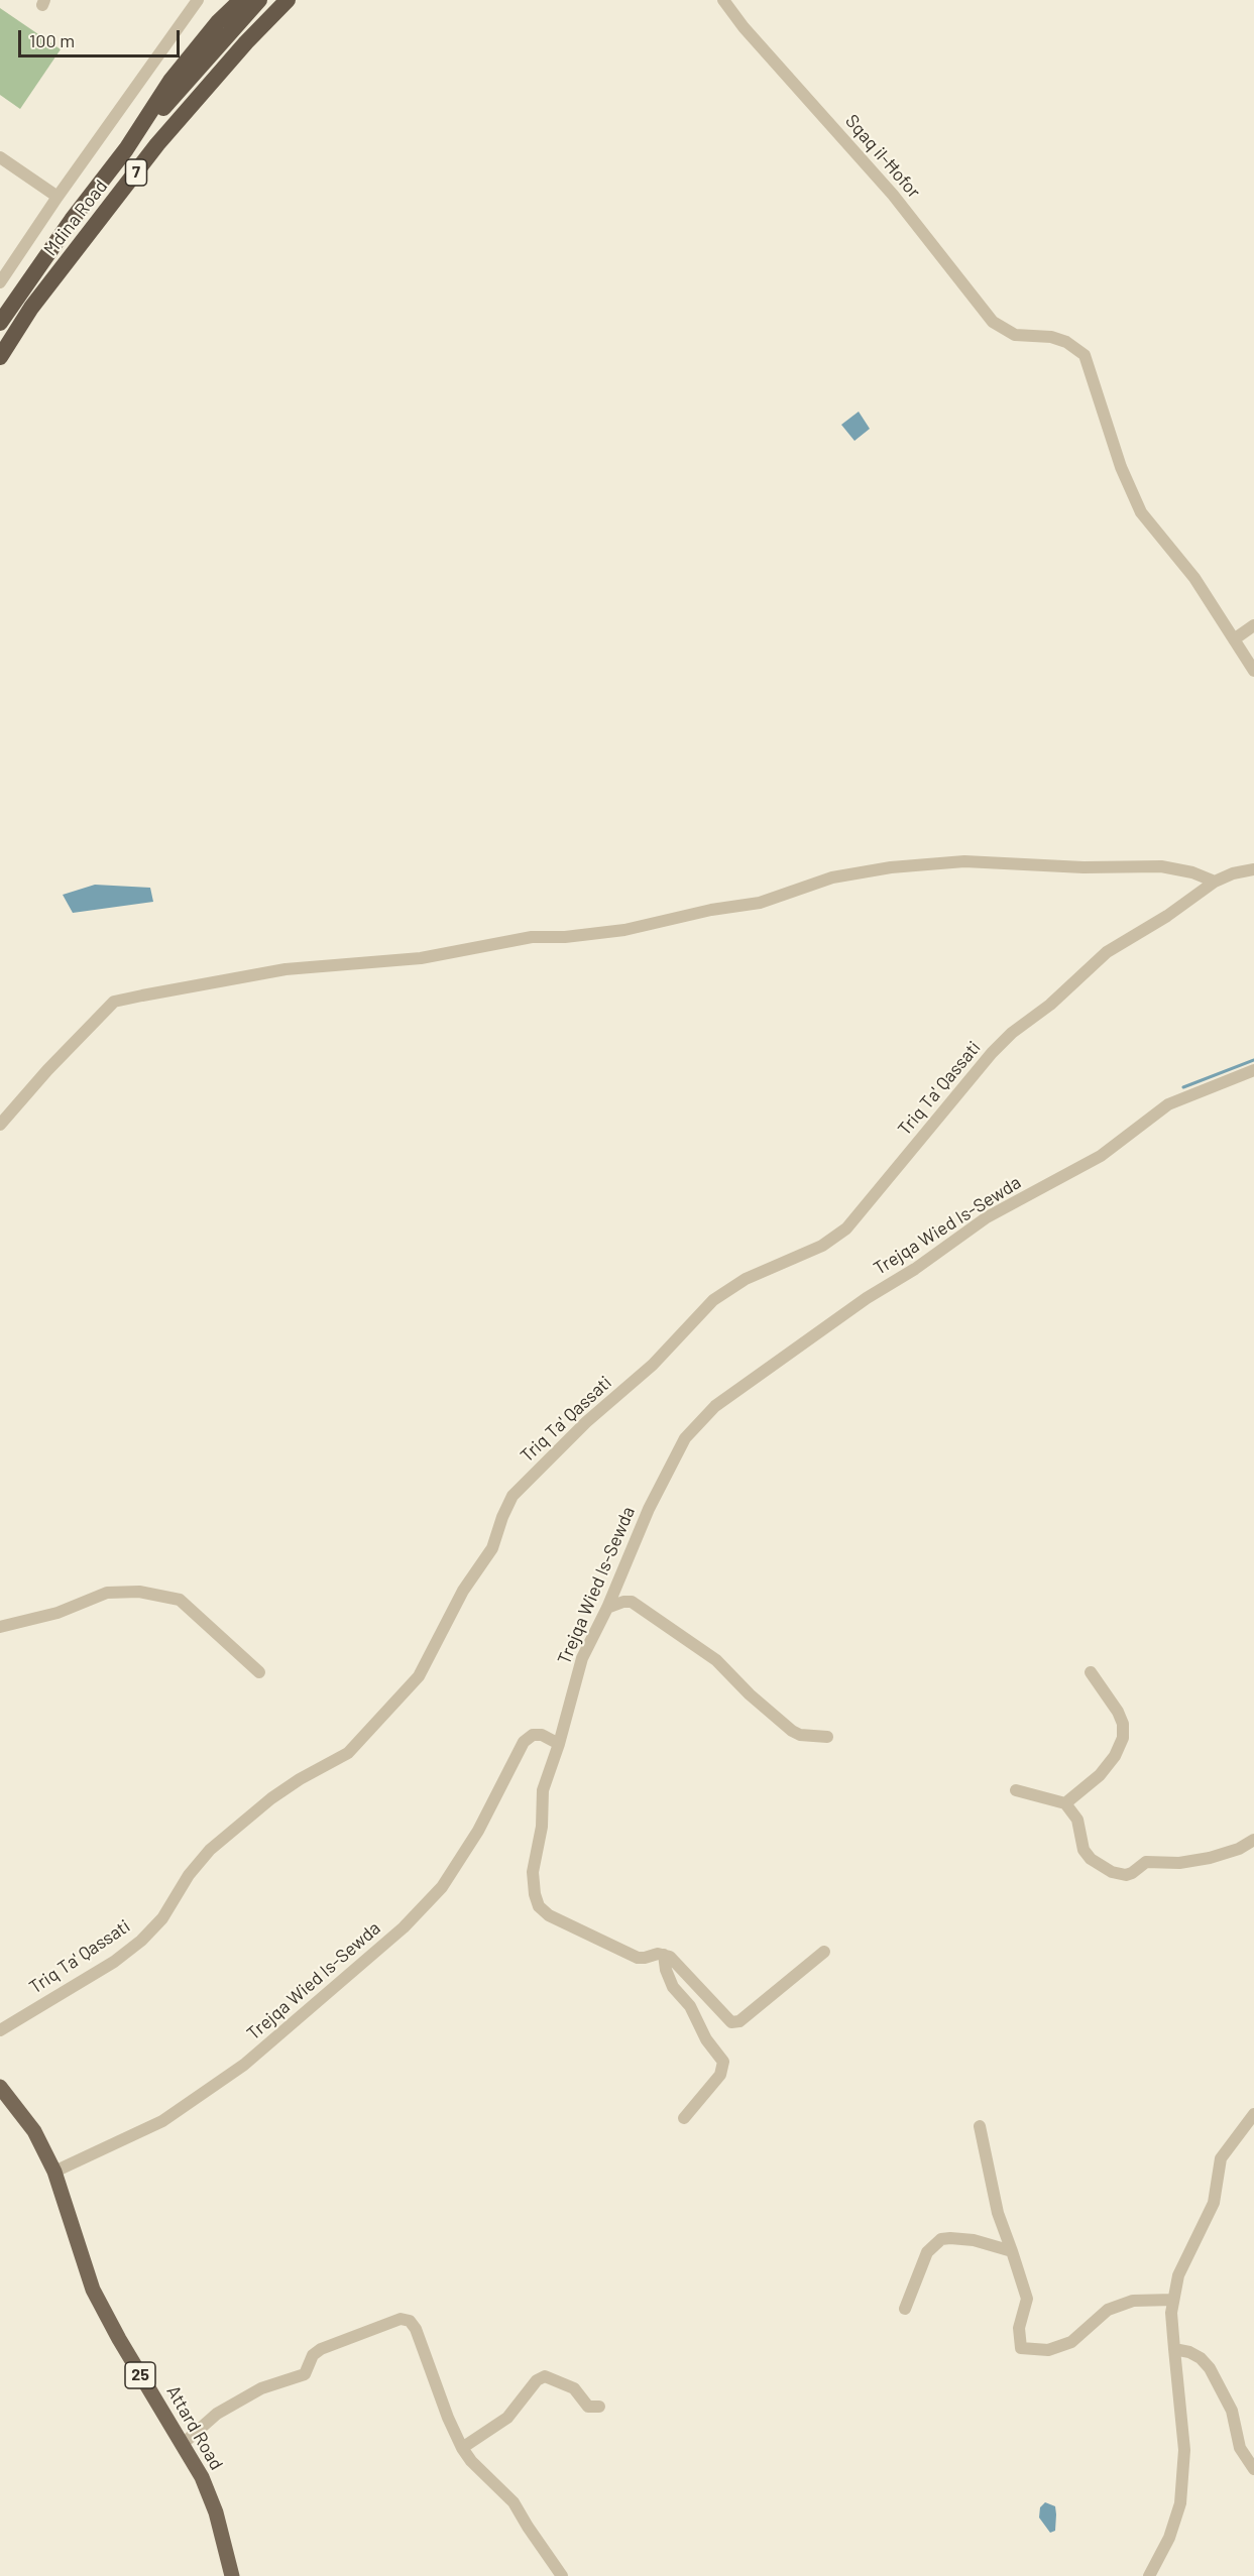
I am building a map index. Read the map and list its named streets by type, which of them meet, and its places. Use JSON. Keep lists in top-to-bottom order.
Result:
{
  "streets": {
    "highway": ["7", "Mdina Road"],
    "main road": ["25", "Attard Road"],
    "street": ["Sqaq il-Ħofor", "Triq Ta' Qassati", "Trejqa Wied Is-Sewda"]
  },
  "crossings": [
    ["Trejqa Wied Is-Sewda", "25"],
    ["Trejqa Wied Is-Sewda", "Attard Road"],
    ["25", "Attard Road"]
  ],
  "scale_bar": "100 m"
}
